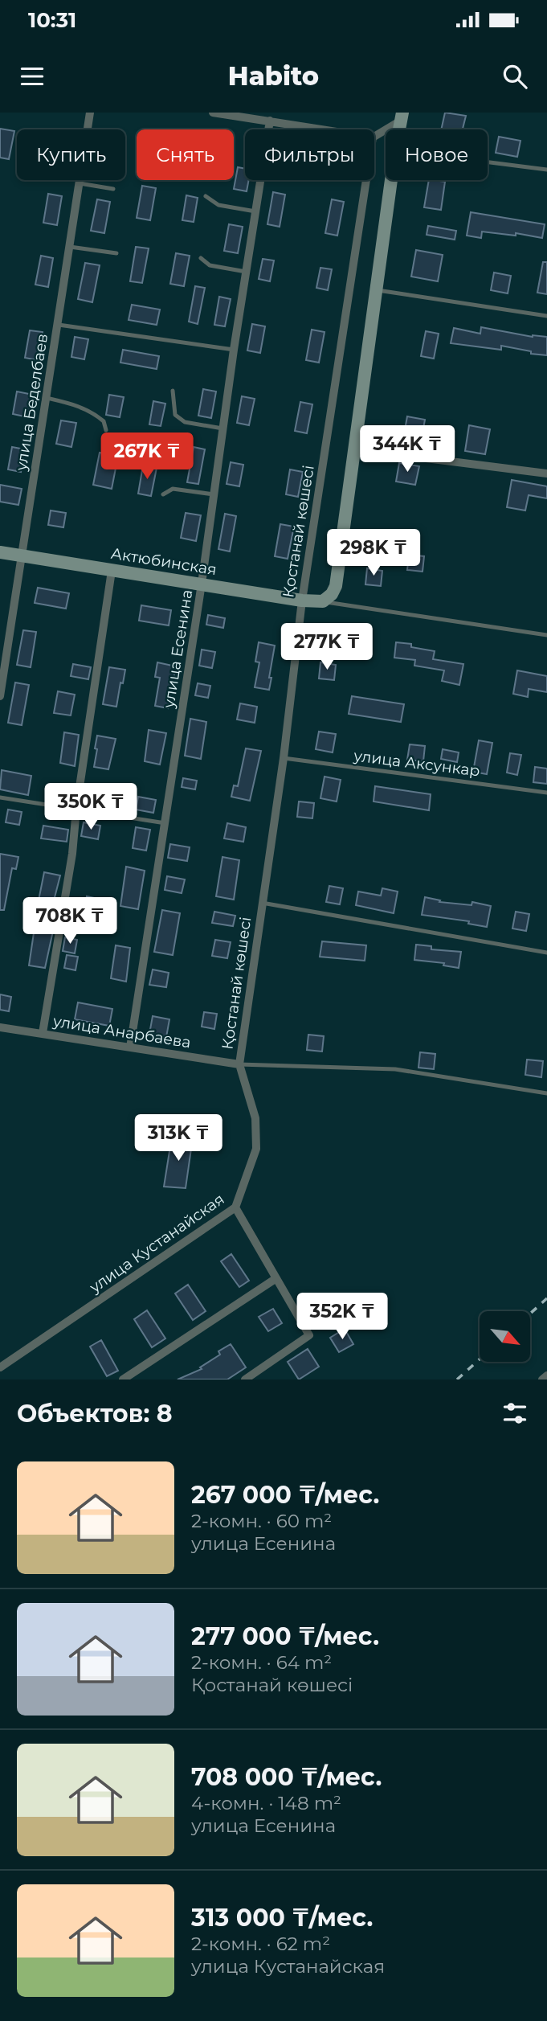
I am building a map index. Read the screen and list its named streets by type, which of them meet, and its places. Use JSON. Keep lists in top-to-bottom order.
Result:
{
  "streets": {
    "street": [
      "улица Беделбаев",
      "Қостанай көшесі",
      "Актюбинская",
      "улица Есенина",
      "улица Анарбаева",
      "улица Кустанайская"
    ],
    "lane": ["улица Аксункар"]
  },
  "crossings": [
    ["улица Беделбаев", "Актюбинская"],
    ["Қостанай көшесі", "Актюбинская"],
    ["Қостанай көшесі", "улица Аксункар"],
    ["Қостанай көшесі", "улица Анарбаева"],
    ["Қостанай көшесі", "улица Кустанайская"],
    ["Актюбинская", "улица Есенина"],
    ["улица Есенина", "улица Анарбаева"],
    ["улица Анарбаева", "улица Кустанайская"]
  ],
  "north": "bottom right",
  "page": {
    "status": "10:31",
    "header": "Habito",
    "chip": [
      "Купить",
      "Снять",
      "Фильтры",
      "Новое"
    ],
    "price": [
      "344K ₸",
      "267K ₸",
      "298K ₸",
      "277K ₸",
      "350K ₸",
      "708K ₸",
      "313K ₸",
      "352K ₸"
    ],
    "heading": "Объектов: 8",
    "list": [
      {
        "name": "267 000 ₸/мес.",
        "note": "2-комн. · 60 m² · улица Есенина"
      },
      {
        "name": "277 000 ₸/мес.",
        "note": "2-комн. · 64 m² · Қостанай көшесі"
      },
      {
        "name": "708 000 ₸/мес.",
        "note": "4-комн. · 148 m² · улица Есенина"
      },
      {
        "name": "313 000 ₸/мес.",
        "note": "2-комн. · 62 m² · улица Кустанайская"
      }
    ]
  }
}
